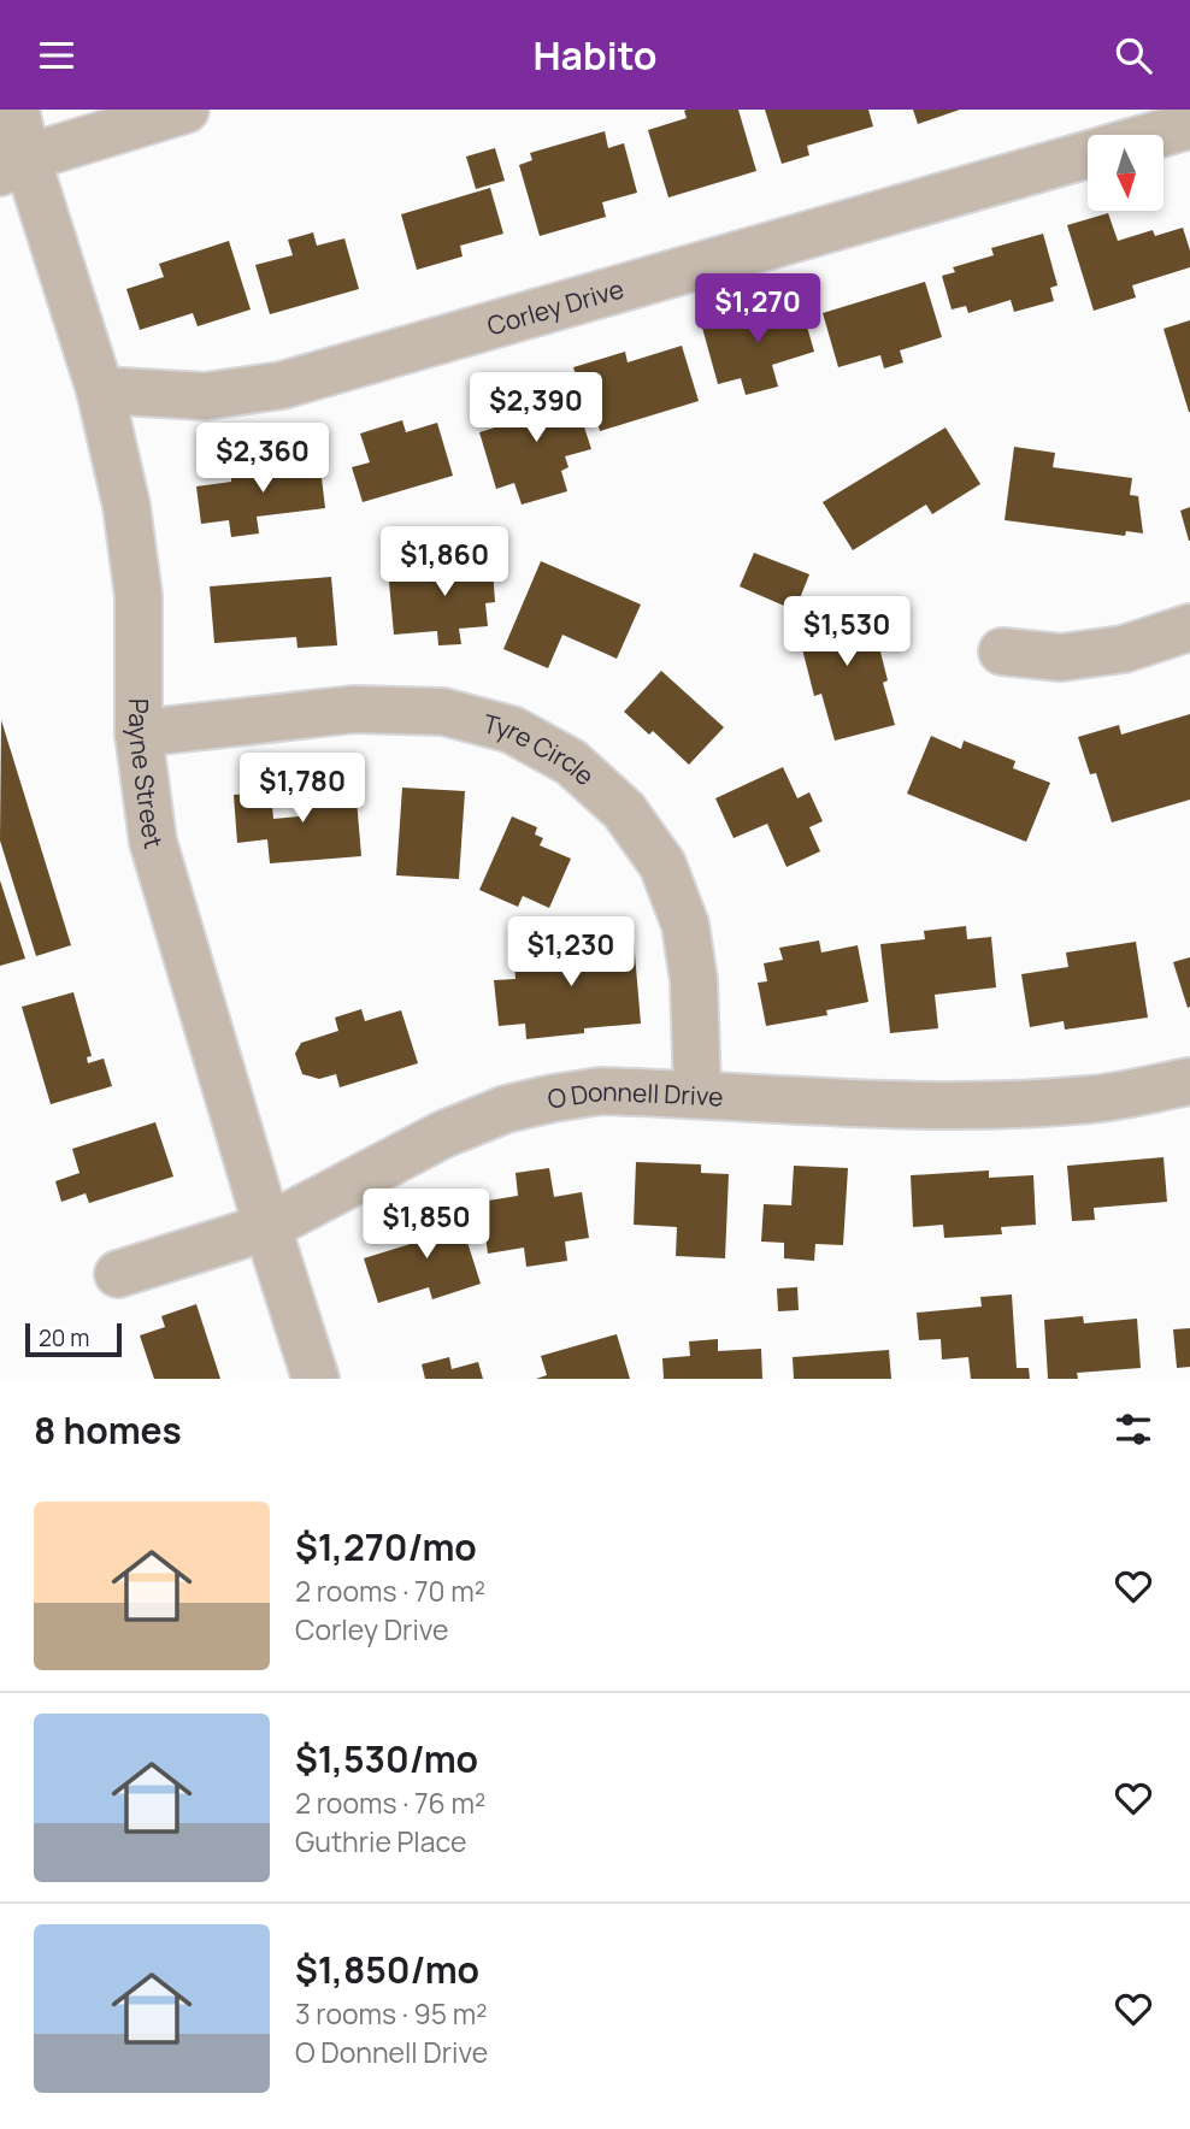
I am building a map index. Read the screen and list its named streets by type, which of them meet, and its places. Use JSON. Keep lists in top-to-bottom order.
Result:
{
  "streets": {
    "street": [
      "Corley Drive",
      "Tyre Circle",
      "Payne Street",
      "O Donnell Drive"
    ]
  },
  "crossings": [
    ["Corley Drive", "Payne Street"],
    ["Tyre Circle", "Payne Street"],
    ["Tyre Circle", "O Donnell Drive"],
    ["Payne Street", "O Donnell Drive"]
  ],
  "scale_bar": "20 m",
  "north": "bottom",
  "page": {
    "header": "Habito",
    "price": [
      "$1,270",
      "$2,390",
      "$2,360",
      "$1,860",
      "$1,530",
      "$1,780",
      "$1,230",
      "$1,850"
    ],
    "scale": "20 m",
    "heading": "8 homes",
    "list": [
      {
        "name": "$1,270/mo",
        "note": "2 rooms · 70 m² · Corley Drive"
      },
      {
        "name": "$1,530/mo",
        "note": "2 rooms · 76 m² · Guthrie Place"
      },
      {
        "name": "$1,850/mo",
        "note": "3 rooms · 95 m² · O Donnell Drive"
      }
    ]
  }
}
